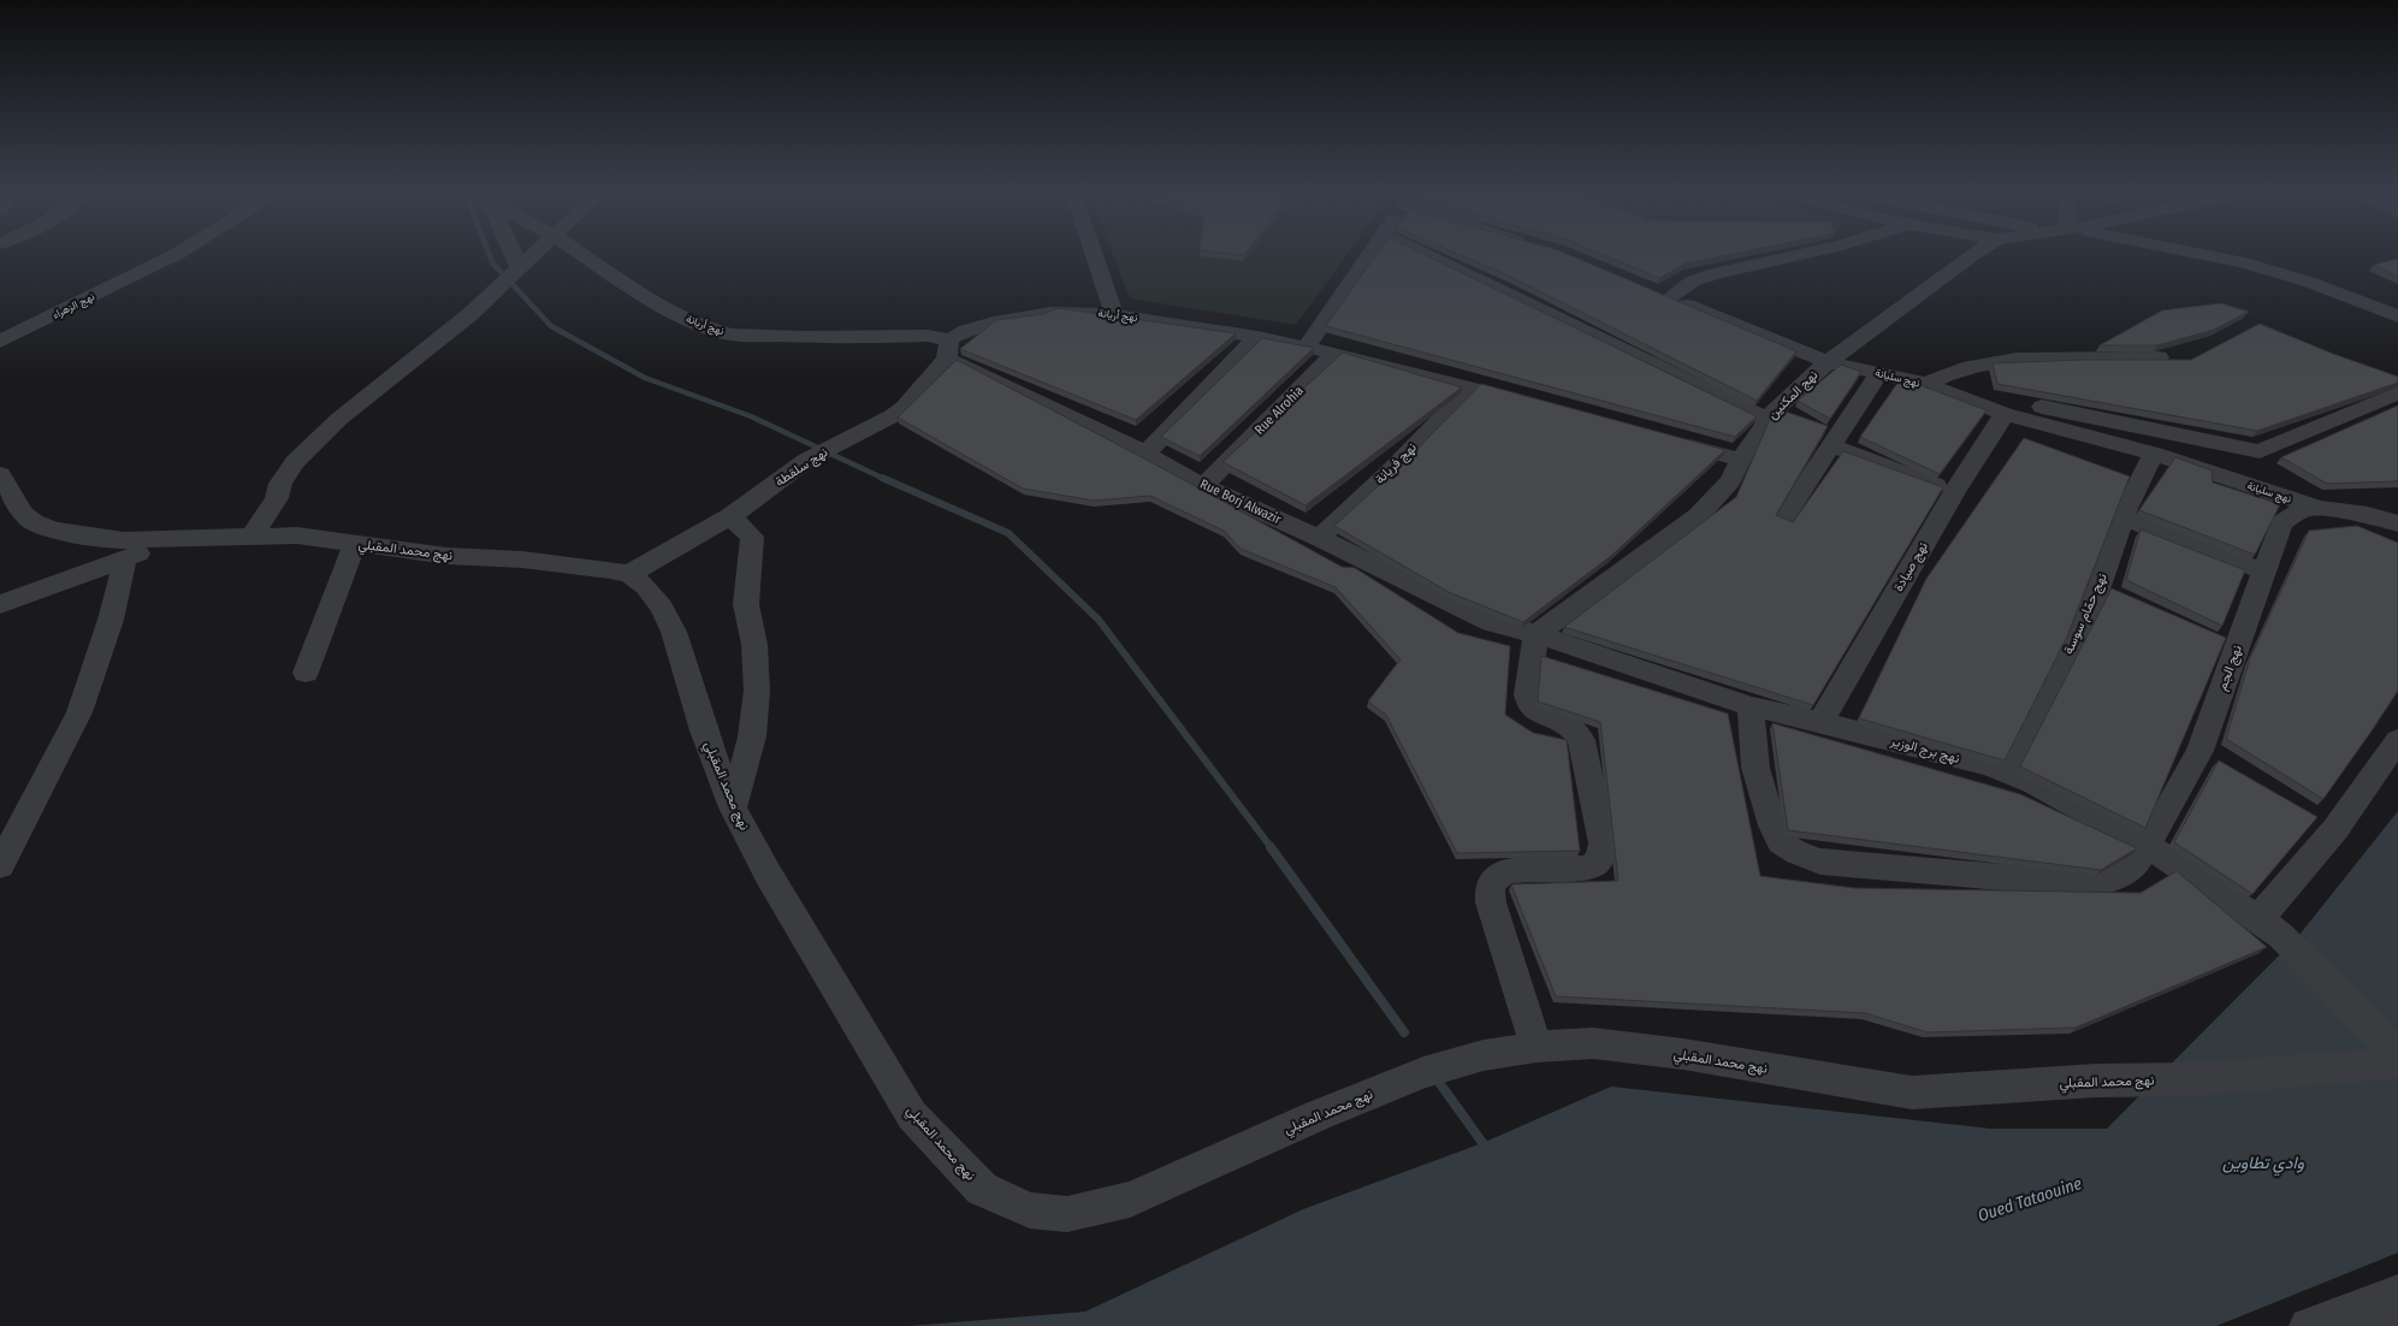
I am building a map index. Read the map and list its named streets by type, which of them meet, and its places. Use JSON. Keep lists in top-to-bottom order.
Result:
{
  "streets": {
    "street": [
      "نهج الزهراء",
      "نهج أريانة",
      "نهج سليانة",
      "نهج المكنين",
      "Rue Alrohia",
      "نهج فريانة",
      "نهج سلقطة",
      "Rue Borj Alwazir",
      "نهج محمد المقبلي",
      "نهج صيادة",
      "نهج حمّام سوسة",
      "نهج الجم",
      "نهج برج الوزير"
    ]
  },
  "crossings": [
    ["نهج أريانة", "Rue Alrohia"],
    ["نهج أريانة", "نهج فريانة"],
    ["نهج أريانة", "نهج سلقطة"],
    ["نهج أريانة", "Rue Borj Alwazir"],
    ["نهج سليانة", "نهج المكنين"],
    ["نهج سليانة", "نهج صيادة"],
    ["نهج سليانة", "نهج حمّام سوسة"],
    ["نهج سليانة", "نهج الجم"],
    ["نهج المكنين", "Rue Borj Alwazir"],
    ["نهج المكنين", "نهج برج الوزير"],
    ["Rue Alrohia", "Rue Borj Alwazir"],
    ["نهج فريانة", "Rue Borj Alwazir"],
    ["نهج سلقطة", "Rue Borj Alwazir"],
    ["نهج سلقطة", "نهج محمد المقبلي"],
    ["Rue Borj Alwazir", "نهج برج الوزير"],
    ["نهج صيادة", "نهج برج الوزير"],
    ["نهج حمّام سوسة", "نهج برج الوزير"],
    ["نهج الجم", "نهج برج الوزير"]
  ],
  "water": ["وادي تطاوين", "Oued Tataouine"]
}
